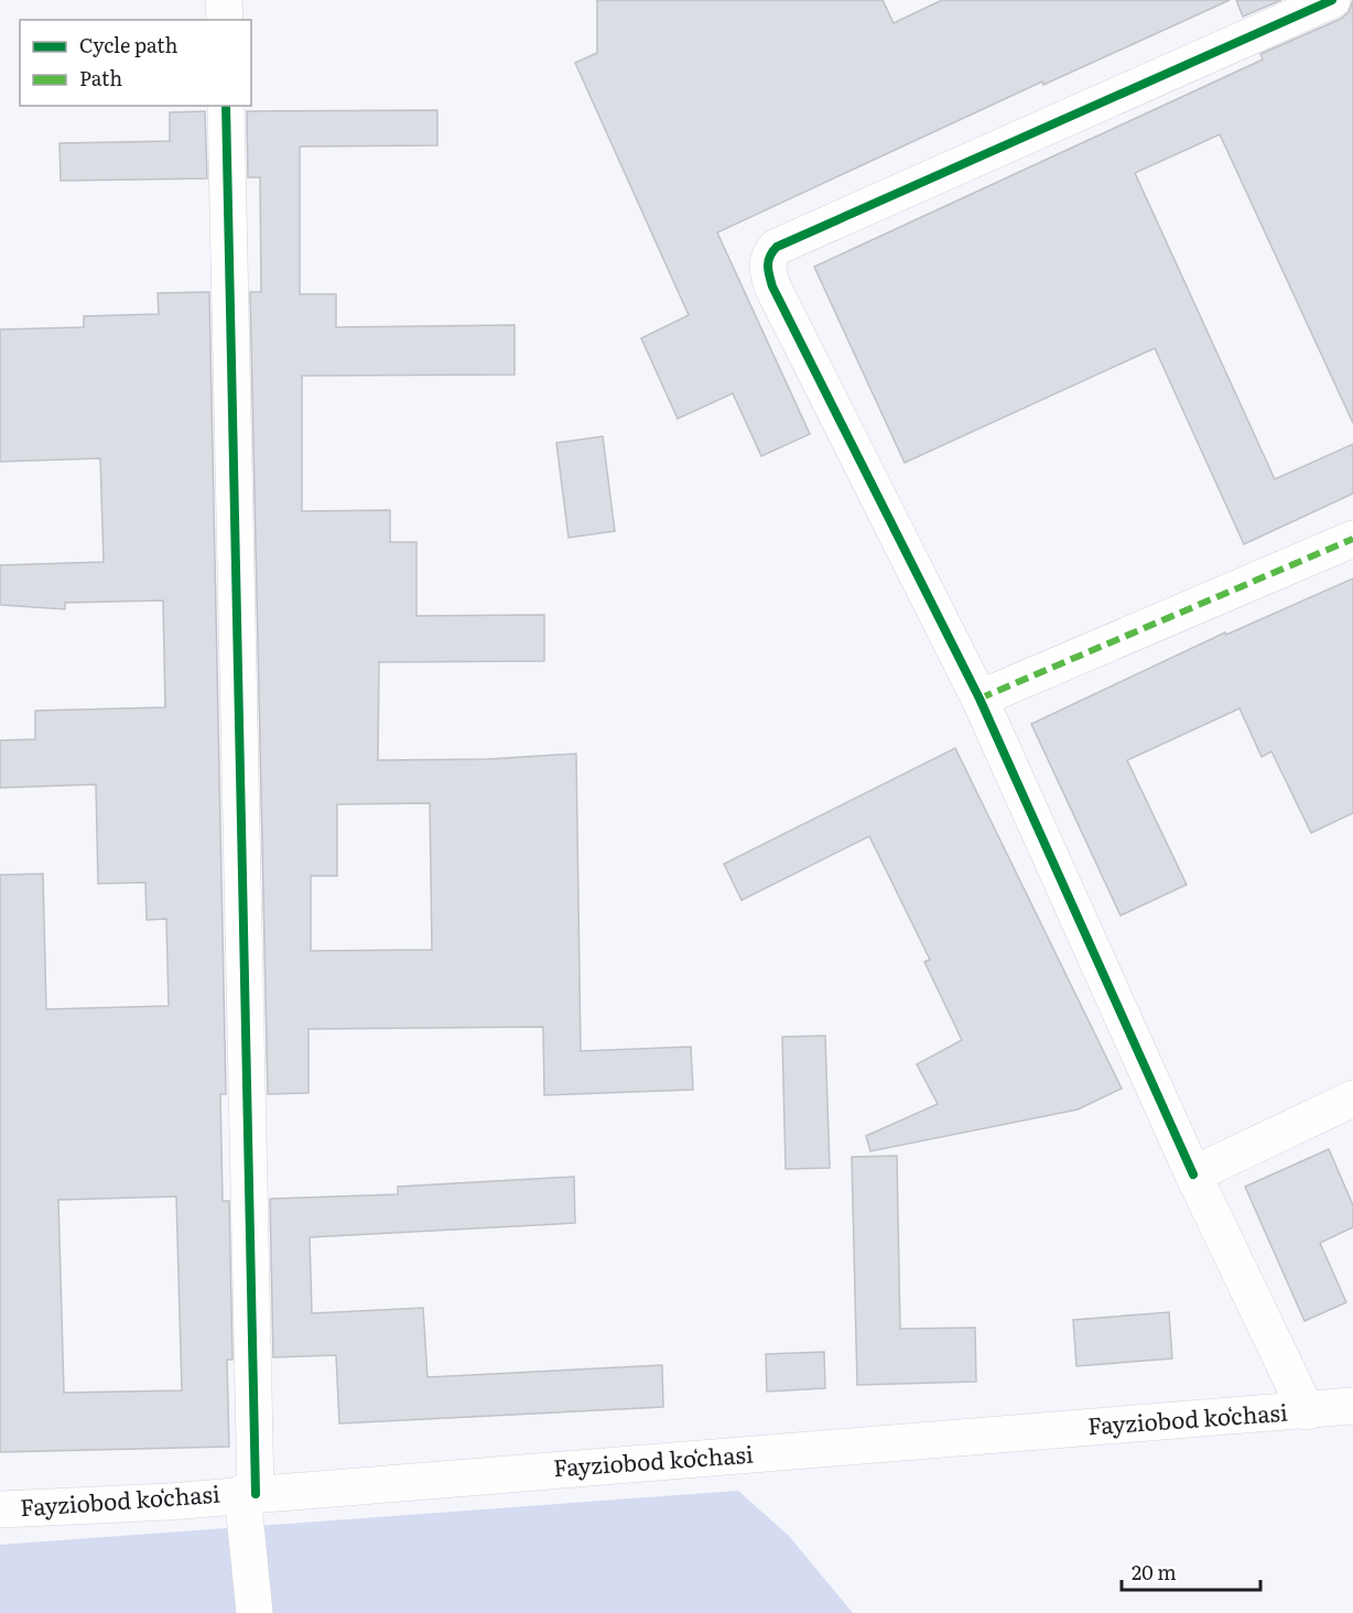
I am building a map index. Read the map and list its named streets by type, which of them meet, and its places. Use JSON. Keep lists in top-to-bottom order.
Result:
{
  "streets": {
    "street": ["Fayziobod koʻchasi"]
  },
  "legend": ["Cycle path", "Path"],
  "scale_bar": "20 m"
}
